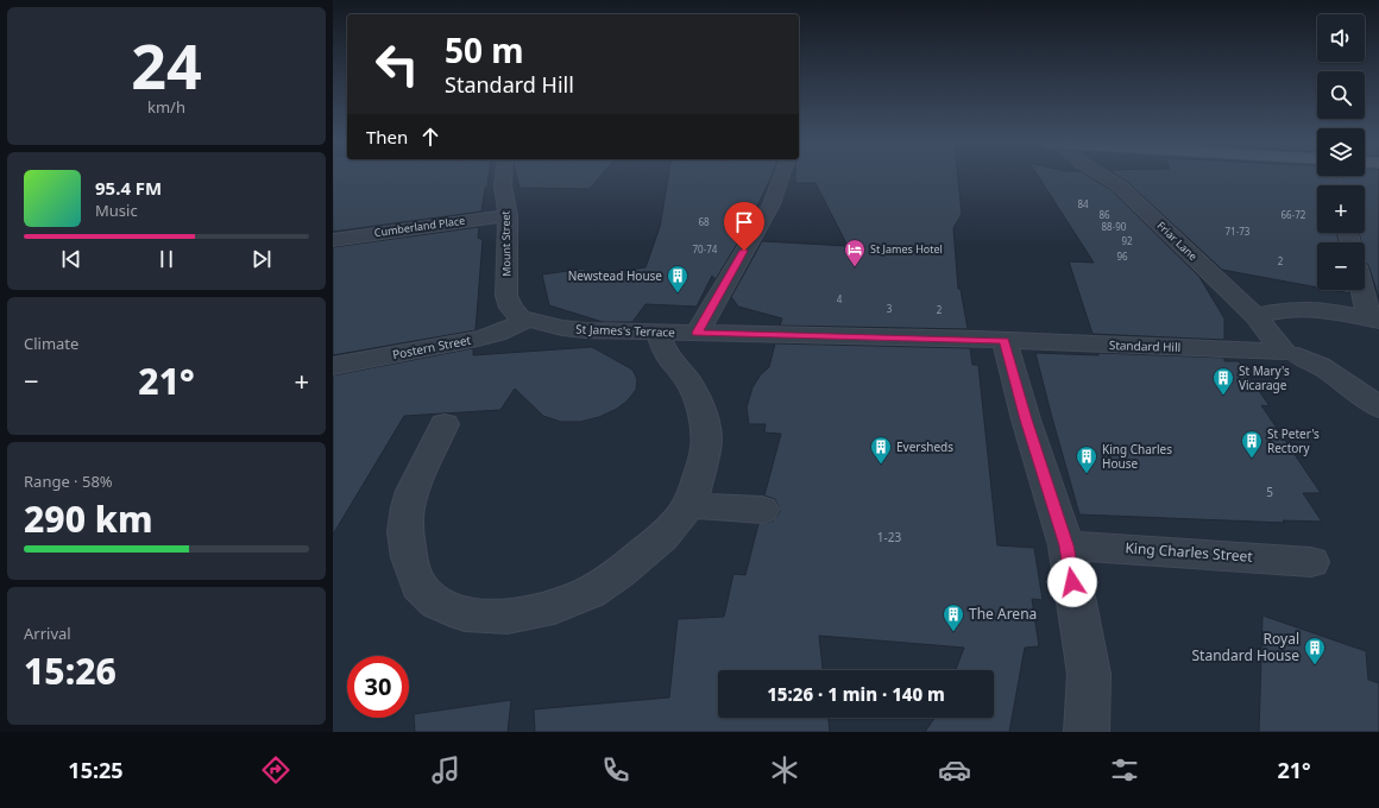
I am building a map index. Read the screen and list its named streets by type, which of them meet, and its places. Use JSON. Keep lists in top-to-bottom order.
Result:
{
  "streets": {
    "street": [
      "Cumberland Place",
      "Friar Lane",
      "Mount Street",
      "St James's Terrace",
      "Standard Hill",
      "Postern Street",
      "King Charles Street"
    ]
  },
  "crossings": [
    ["Cumberland Place", "Mount Street"],
    ["Friar Lane", "Standard Hill"],
    ["Mount Street", "St James's Terrace"],
    ["Mount Street", "Postern Street"],
    ["St James's Terrace", "Standard Hill"],
    ["St James's Terrace", "Postern Street"]
  ],
  "places": {
    "hotel": ["St James Hotel"],
    "building": [
      "Newstead House",
      "St Mary's Vicarage",
      "St Peter's Rectory",
      "Eversheds",
      "King Charles House",
      "The Arena",
      "Royal Standard House"
    ]
  },
  "house_numbers": [
    "84",
    "86",
    "66-72",
    "68",
    "88-90",
    "71-73",
    "92",
    "70-74",
    "96",
    "2",
    "4",
    "3",
    "2",
    "5",
    "1-23"
  ],
  "page": {
    "tile": [
      ["24", "km/h"],
      "Climate",
      ["Range · 58%", "290 km"],
      ["Arrival", "15:26"]
    ],
    "map_buttons": ["+", "−"],
    "turn": ["50 m", "Standard Hill"],
    "then": "Then",
    "song": ["95.4 FM", "Music"],
    "heat": ["−", "21°", "+"],
    "limit": "30",
    "trip": "15:26 · 1 min · 140 m",
    "tabs": ["15:25", "21°"]
  }
}
